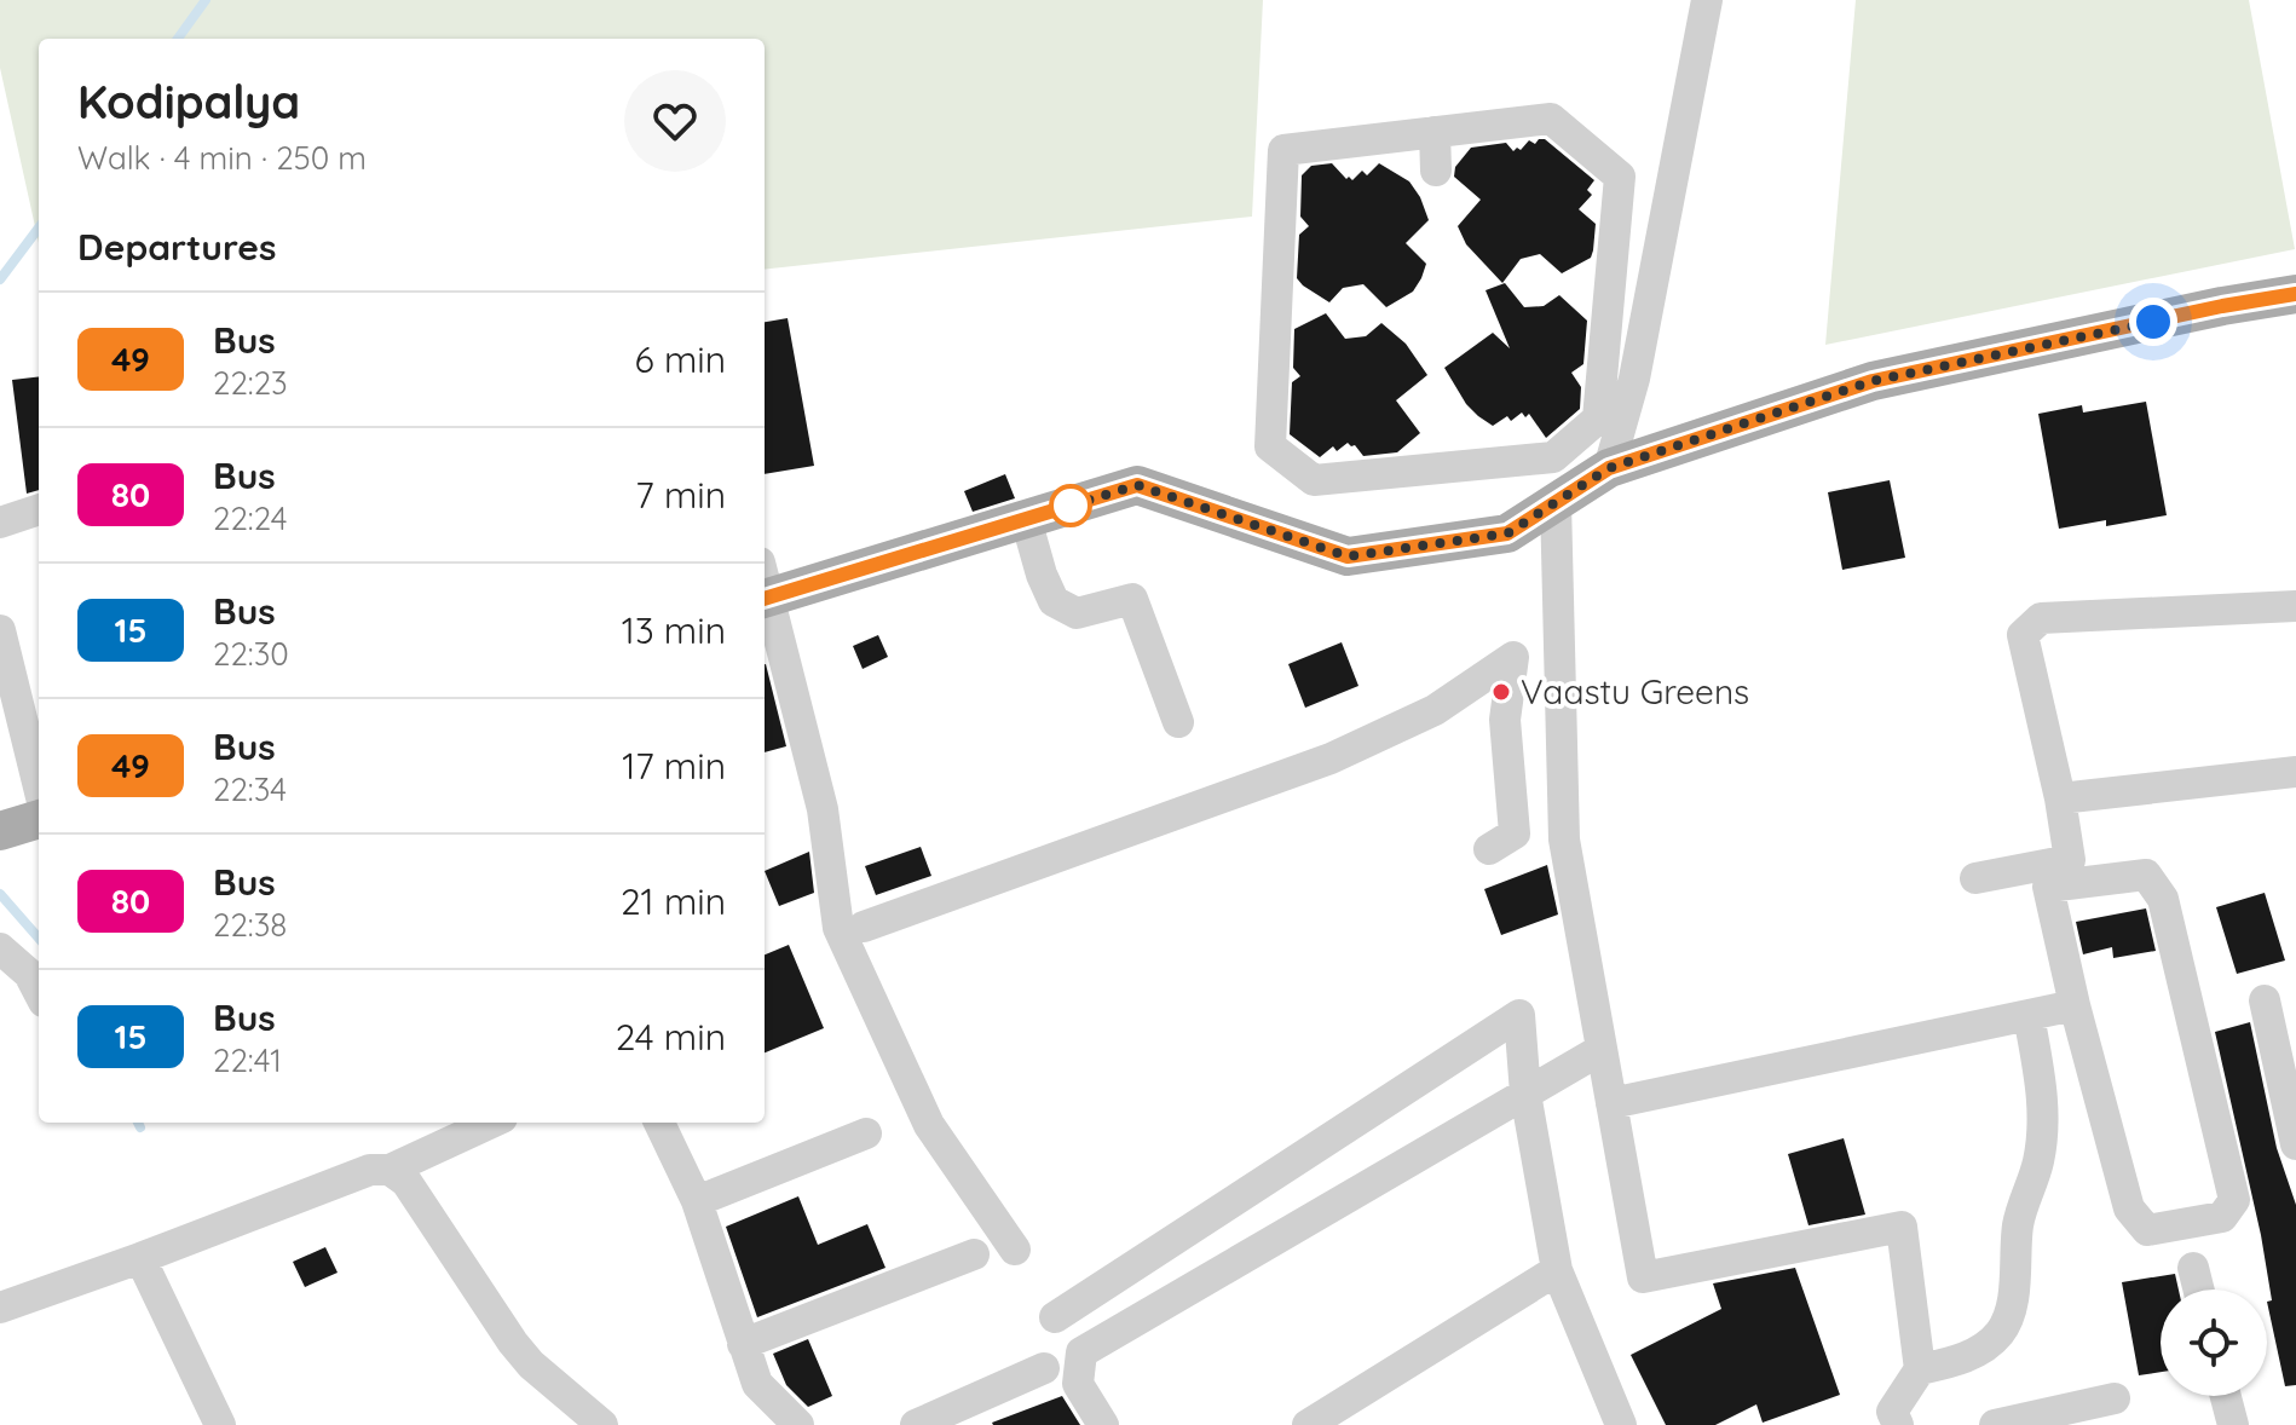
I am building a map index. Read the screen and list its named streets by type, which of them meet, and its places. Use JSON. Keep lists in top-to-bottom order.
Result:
{
  "places": ["Vaastu Greens"],
  "lines": ["bus line 49"],
  "page": {
    "heading": [
      ["Kodipalya", "Walk · 4 min · 250 m"],
      "Departures"
    ],
    "list": [
      {
        "mark": "49",
        "name": "Bus",
        "note": "22:23",
        "value": "6 min"
      },
      {
        "mark": "80",
        "name": "Bus",
        "note": "22:24",
        "value": "7 min"
      },
      {
        "mark": "15",
        "name": "Bus",
        "note": "22:30",
        "value": "13 min"
      },
      {
        "mark": "49",
        "name": "Bus",
        "note": "22:34",
        "value": "17 min"
      },
      {
        "mark": "80",
        "name": "Bus",
        "note": "22:38",
        "value": "21 min"
      },
      {
        "mark": "15",
        "name": "Bus",
        "note": "22:41",
        "value": "24 min"
      }
    ]
  }
}
